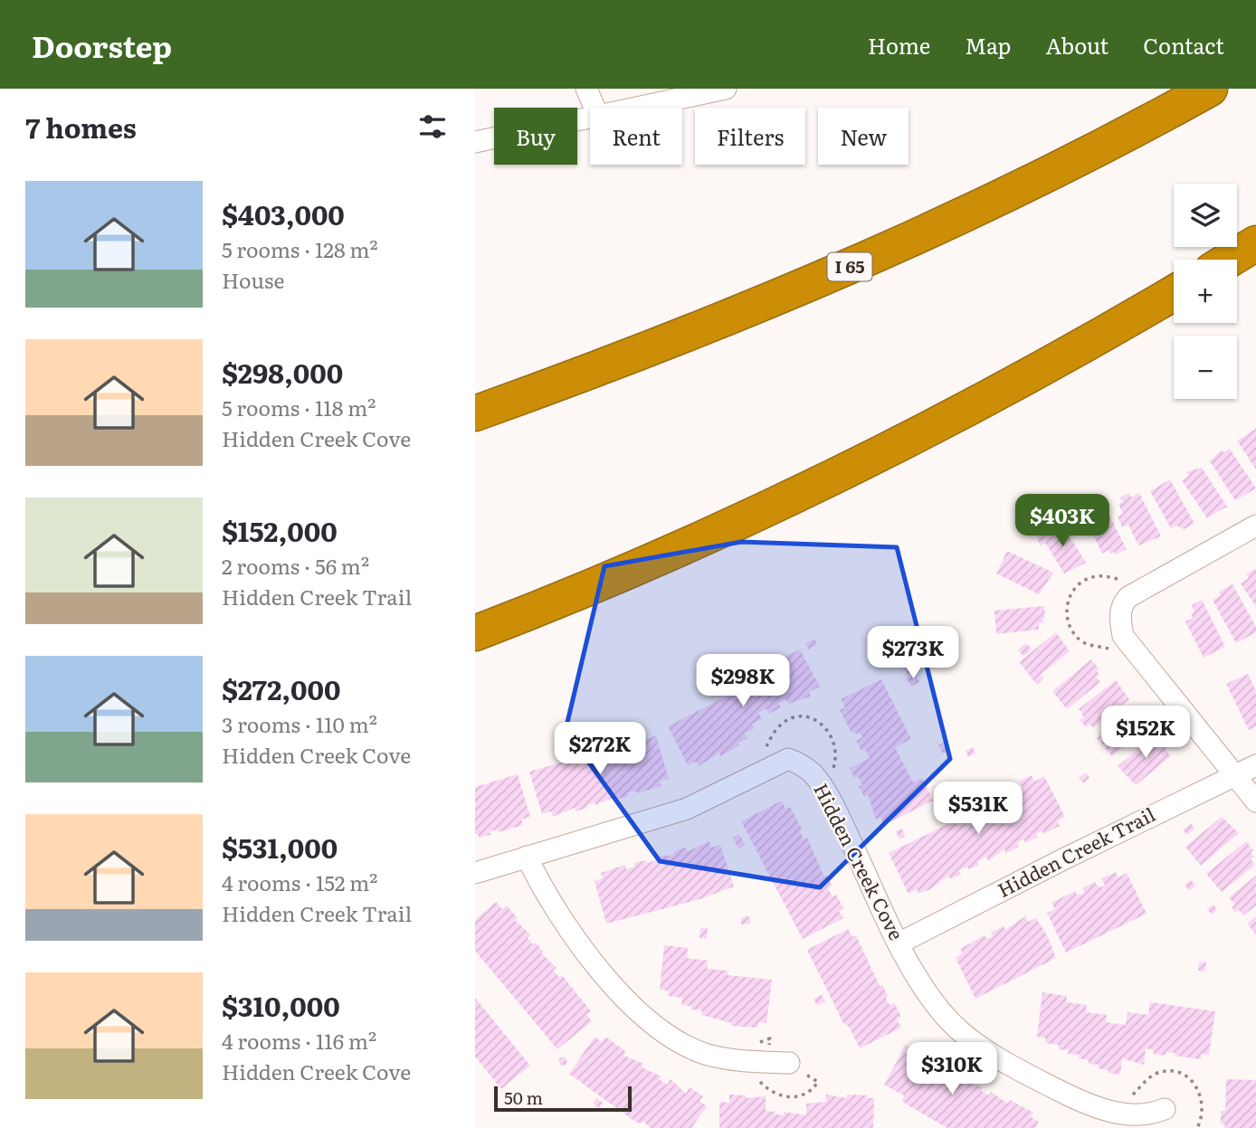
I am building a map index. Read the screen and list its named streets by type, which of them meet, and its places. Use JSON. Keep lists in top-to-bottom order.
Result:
{
  "streets": {
    "highway": ["I 65"],
    "street": ["Hidden Creek Trail", "Hidden Creek Cove"]
  },
  "crossings": [
    ["Hidden Creek Trail", "Hidden Creek Cove"]
  ],
  "scale_bar": "50 m",
  "page": {
    "header": "Doorstep",
    "nav": [
      "Home",
      "Map",
      "About",
      "Contact"
    ],
    "heading": "7 homes",
    "chip": [
      "Buy",
      "Rent",
      "Filters",
      "New"
    ],
    "list": [
      {
        "name": "$403,000",
        "note": "5 rooms · 128 m² · House"
      },
      {
        "name": "$298,000",
        "note": "5 rooms · 118 m² · Hidden Creek Cove"
      },
      {
        "name": "$152,000",
        "note": "2 rooms · 56 m² · Hidden Creek Trail"
      },
      {
        "name": "$272,000",
        "note": "3 rooms · 110 m² · Hidden Creek Cove"
      },
      {
        "name": "$531,000",
        "note": "4 rooms · 152 m² · Hidden Creek Trail"
      },
      {
        "name": "$310,000",
        "note": "4 rooms · 116 m² · Hidden Creek Cove"
      }
    ],
    "map_buttons": ["+", "−"],
    "price": [
      "$403K",
      "$273K",
      "$298K",
      "$152K",
      "$272K",
      "$531K",
      "$310K"
    ],
    "scale": "50 m"
  }
}
